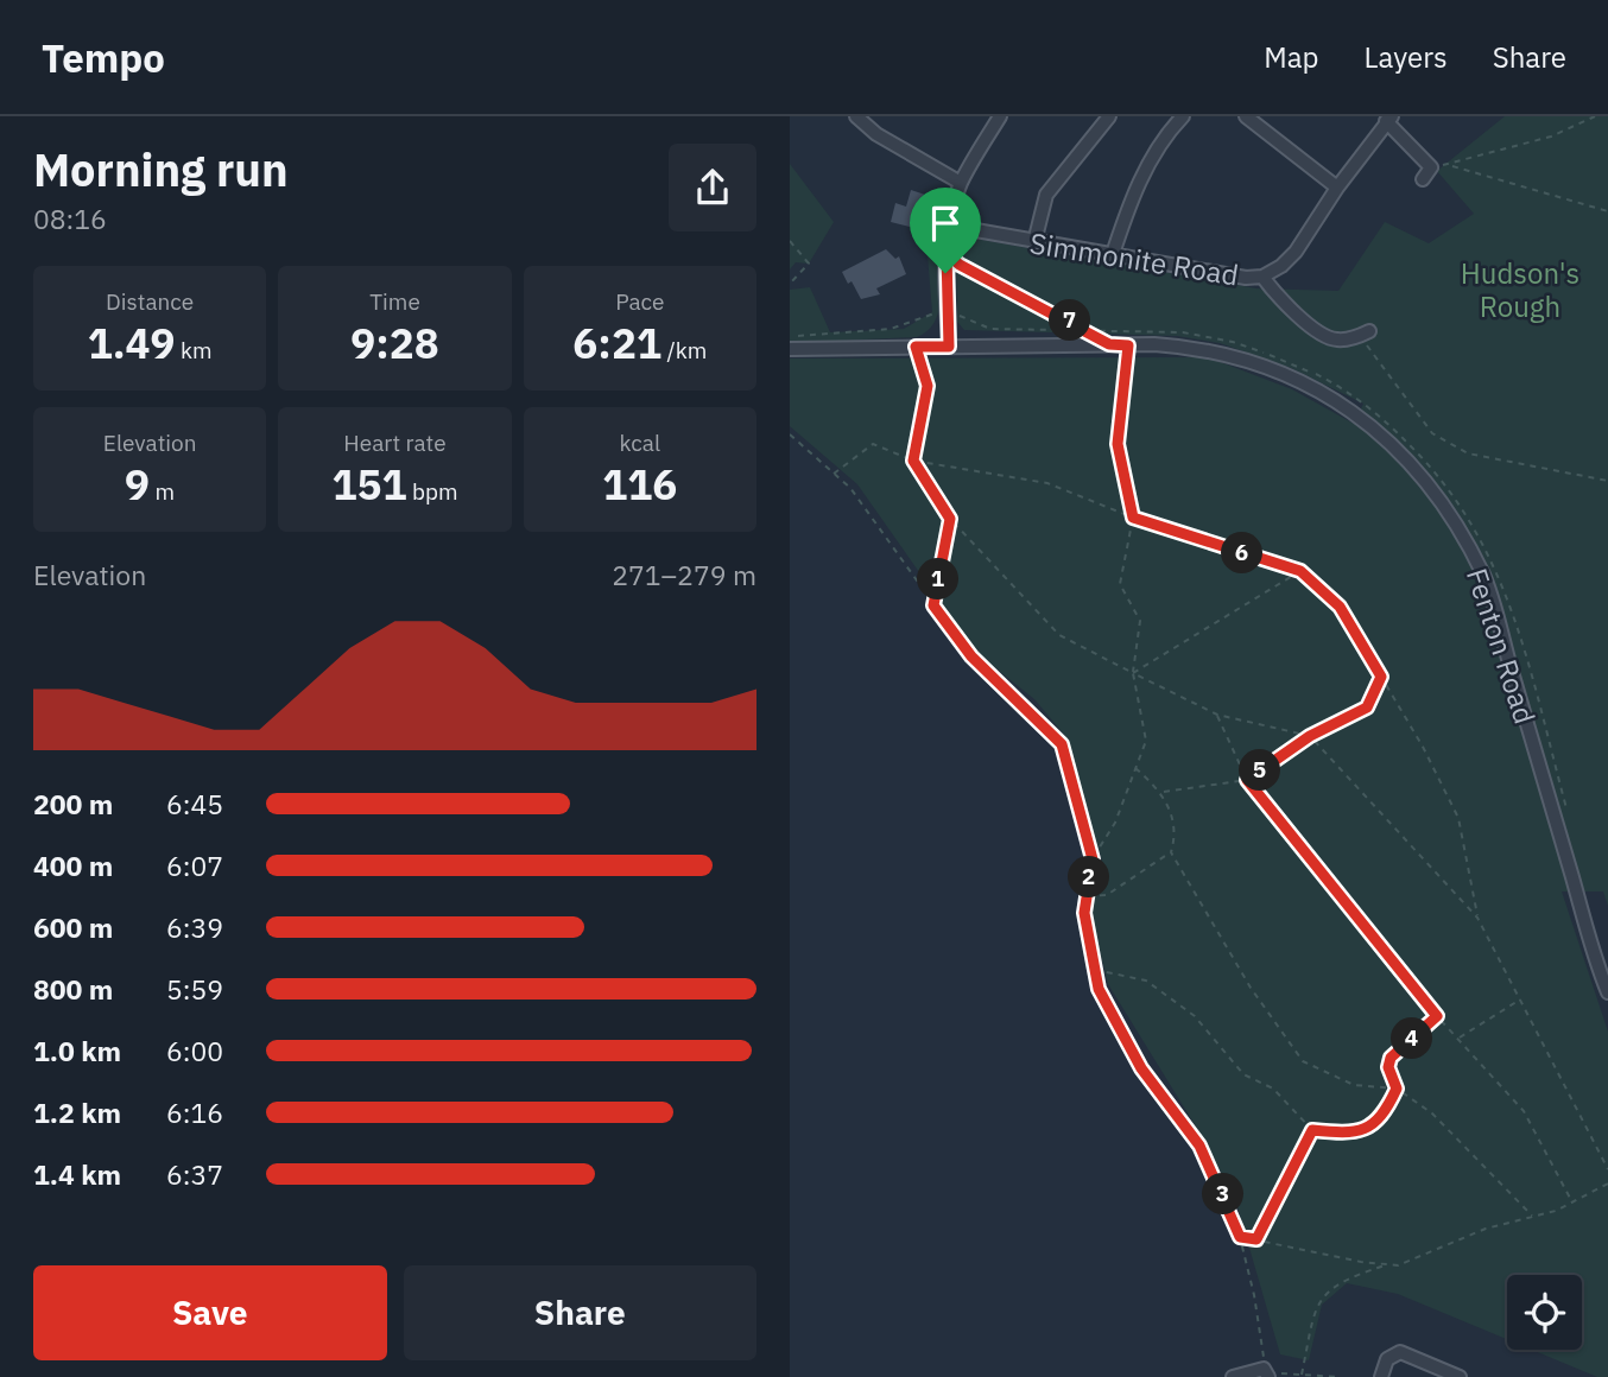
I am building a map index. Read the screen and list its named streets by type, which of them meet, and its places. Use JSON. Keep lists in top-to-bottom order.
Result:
{
  "streets": {
    "street": ["Simmonite Road", "Fenton Road"]
  },
  "parks": ["Hudson's Rough"],
  "page": {
    "header": "Tempo",
    "nav": ["Map", "Layers", "Share"],
    "heading": ["Morning run", "08:16"],
    "stats": [
      ["Distance", "1.49 km"],
      ["Time", "9:28"],
      ["Pace", "6:21 /km"],
      ["Elevation", "9 m"],
      ["Heart rate", "151 bpm"],
      ["kcal", "116"]
    ],
    "pins": [
      "7",
      "6",
      "1",
      "5",
      "2",
      "4",
      "3"
    ],
    "chart": ["Elevation", "271–279 m"],
    "list": [
      {
        "name": "200 m",
        "note": "6:45"
      },
      {
        "name": "400 m",
        "note": "6:07"
      },
      {
        "name": "600 m",
        "note": "6:39"
      },
      {
        "name": "800 m",
        "note": "5:59"
      },
      {
        "name": "1.0 km",
        "note": "6:00"
      },
      {
        "name": "1.2 km",
        "note": "6:16"
      },
      {
        "name": "1.4 km",
        "note": "6:37"
      }
    ],
    "buttons": ["Save", "Share"]
  }
}
